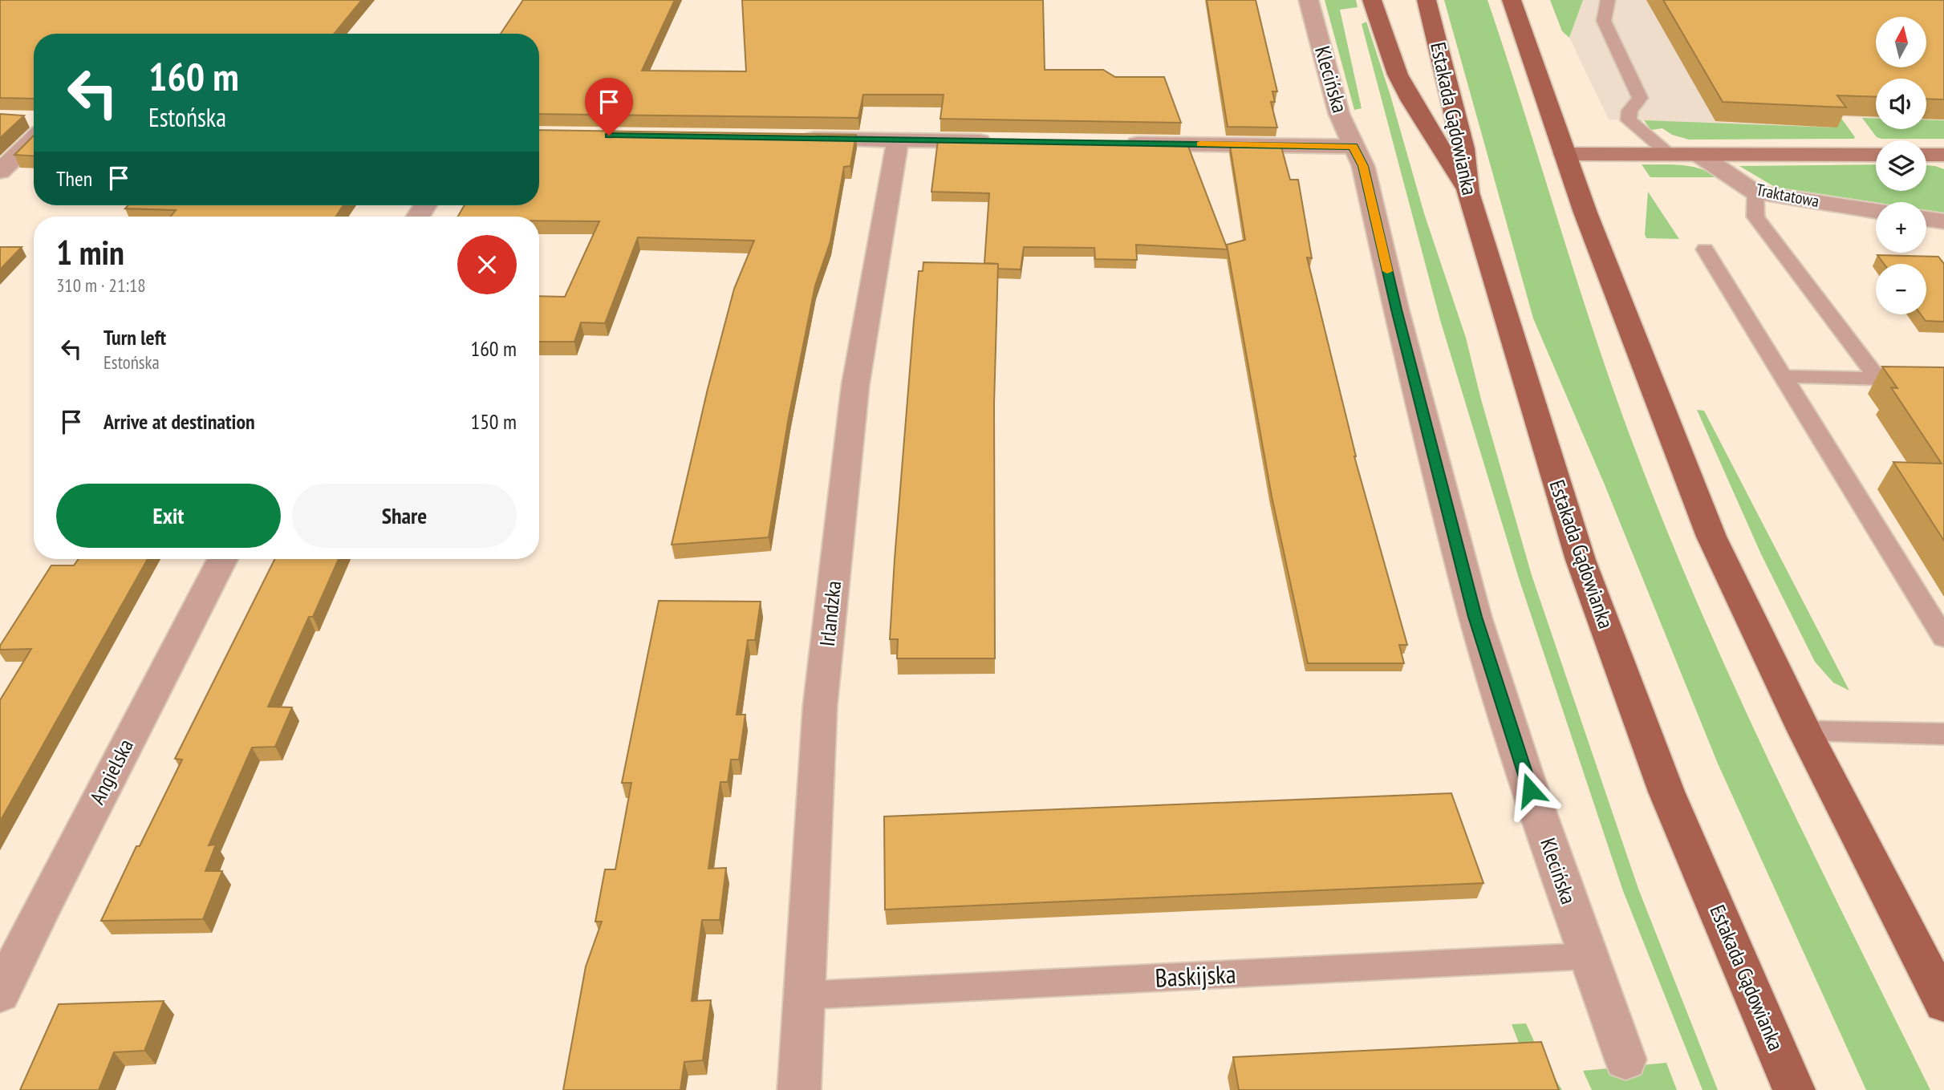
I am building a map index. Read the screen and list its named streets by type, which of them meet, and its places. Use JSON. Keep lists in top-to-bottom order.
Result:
{
  "streets": {
    "main road": ["Estakada Gądowianka", "Traktatowa"],
    "street": ["Klecińska", "Irlandzka", "Angielska"],
    "lane": ["Baskijska"]
  },
  "crossings": [
    ["Klecińska", "Baskijska"],
    ["Irlandzka", "Baskijska"]
  ],
  "north": "top",
  "page": {
    "map_buttons": ["+", "−"],
    "turn": ["160 m", "Estońska"],
    "then": "Then",
    "heading": ["1 min", "310 m · 21:18"],
    "list": [
      {
        "name": "Turn left",
        "note": "Estońska",
        "value": "160 m"
      },
      {
        "name": "Arrive at destination",
        "value": "150 m"
      }
    ],
    "buttons": ["Exit", "Share"]
  }
}
